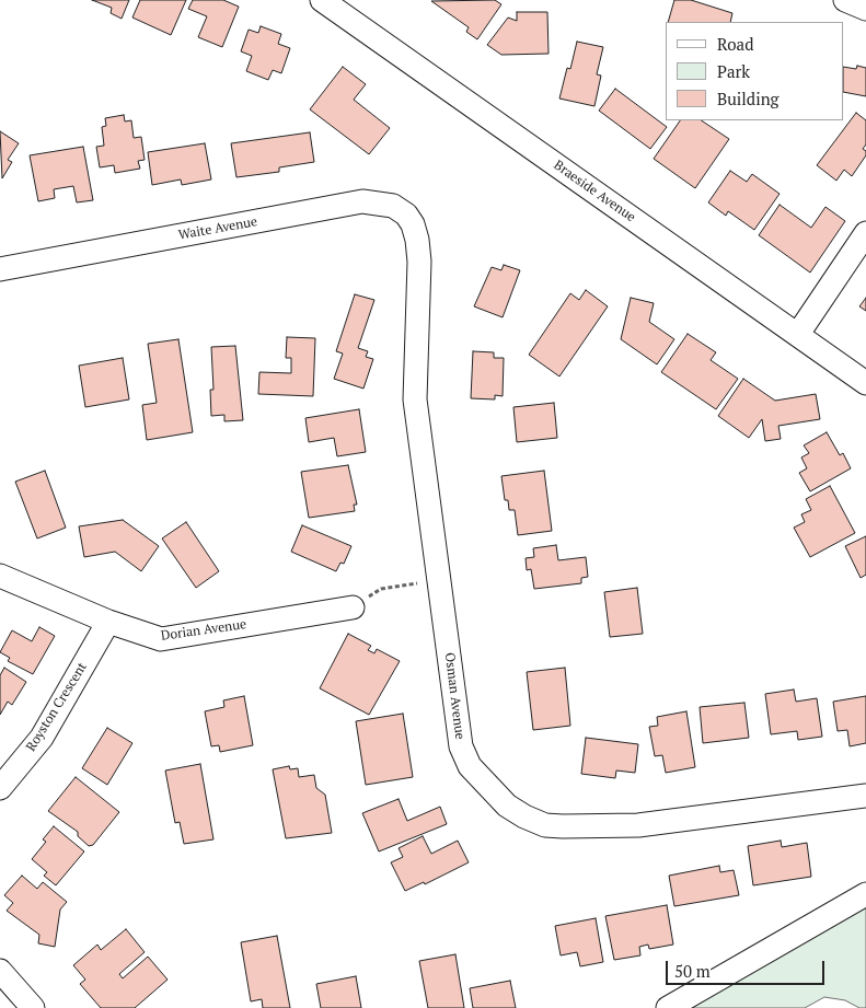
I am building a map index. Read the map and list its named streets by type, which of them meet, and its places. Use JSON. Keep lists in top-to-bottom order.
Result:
{
  "streets": {
    "street": [
      "Braeside Avenue",
      "Waite Avenue",
      "Dorian Avenue",
      "Osman Avenue",
      "Royston Crescent"
    ]
  },
  "crossings": [
    ["Waite Avenue", "Osman Avenue"],
    ["Dorian Avenue", "Royston Crescent"]
  ],
  "legend": ["Road", "Park", "Building"],
  "scale_bar": "50 m"
}
